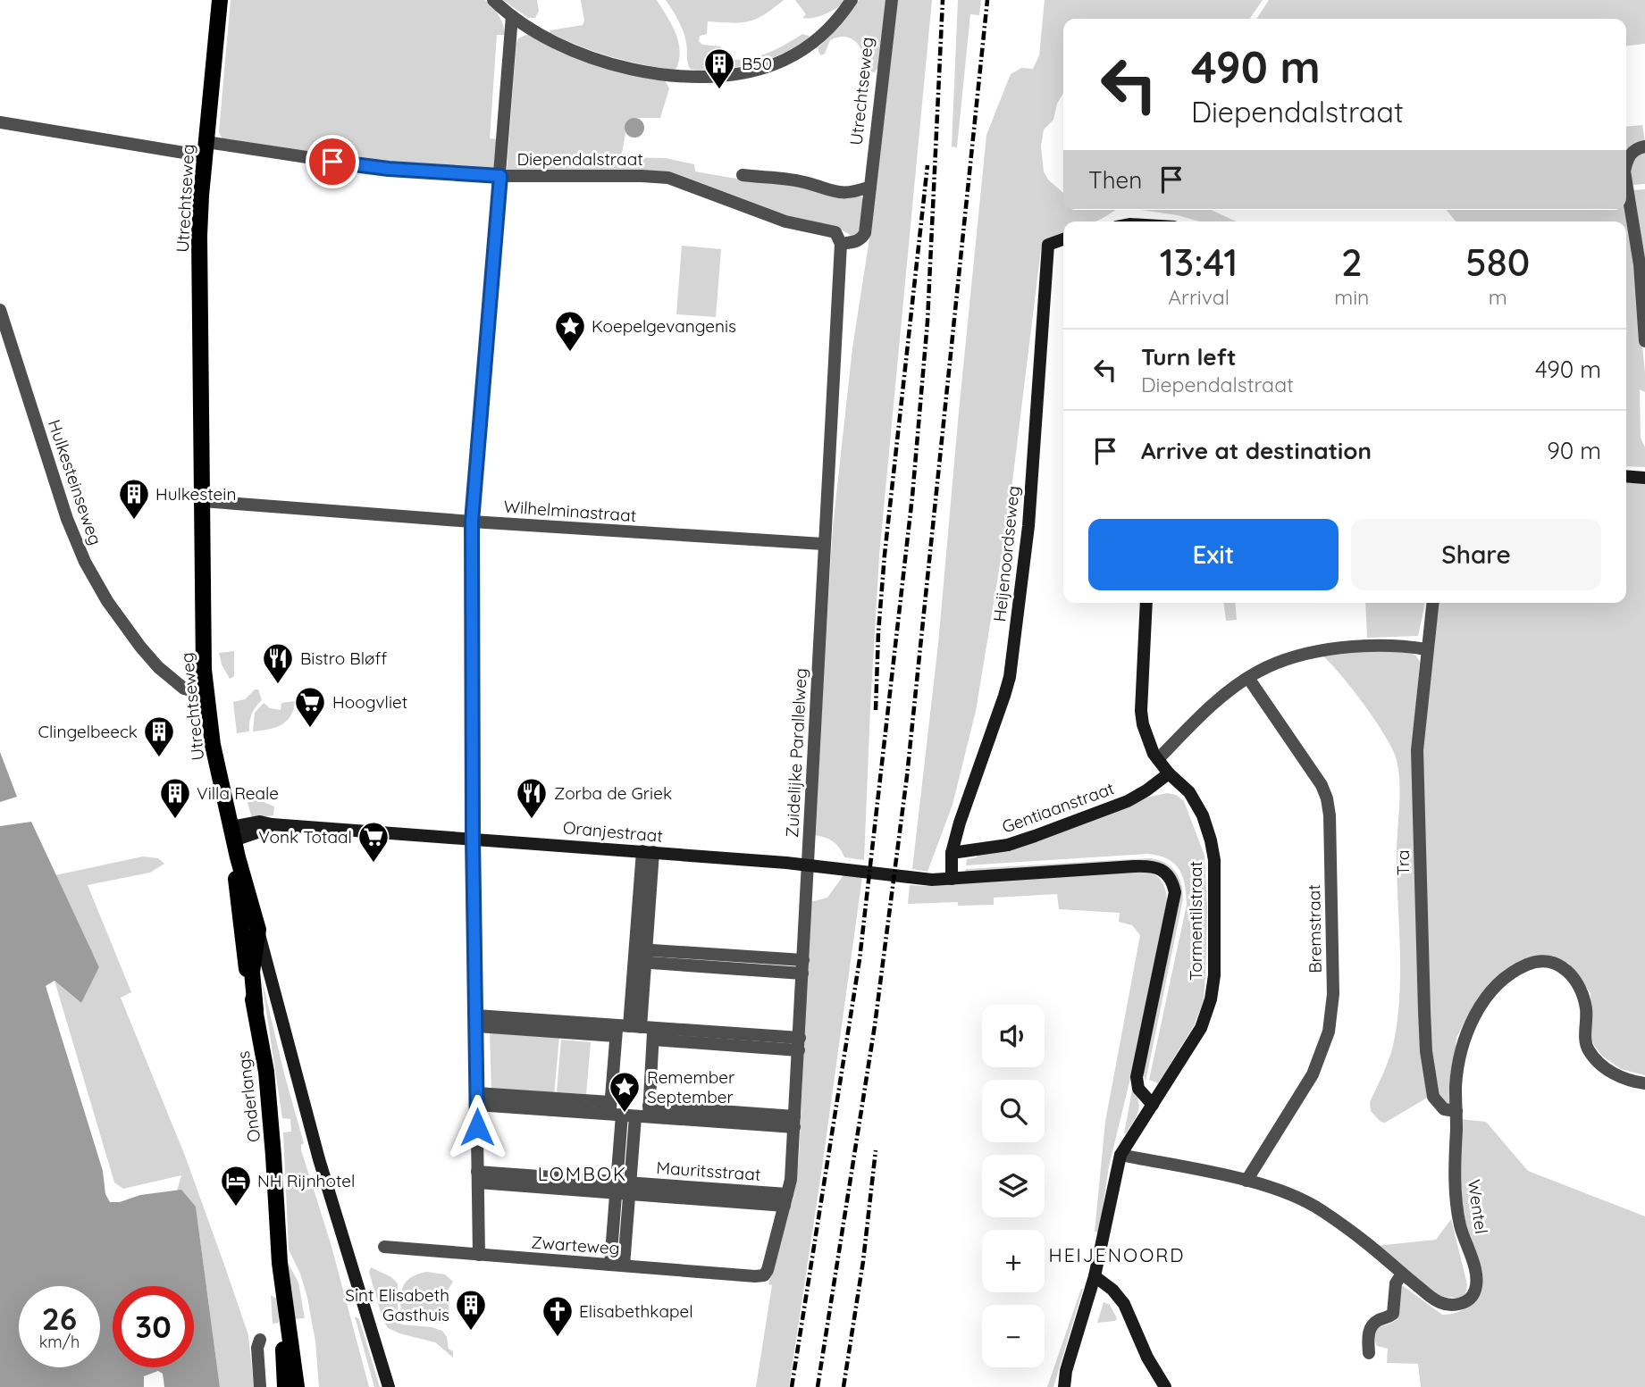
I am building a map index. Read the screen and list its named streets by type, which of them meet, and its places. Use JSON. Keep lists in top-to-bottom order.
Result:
{
  "streets": {
    "main road": ["Utrechtseweg", "Onderlangs"],
    "street": [
      "Diependalstraat",
      "Hulkesteinseweg",
      "Wilhelminastraat",
      "Heijenoordseweg",
      "Zuidelijke Parallelweg",
      "Gentiaanstraat",
      "Oranjestraat",
      "Tra",
      "Tormentilstraat",
      "Bremstraat",
      "Mauritsstraat",
      "Wentel",
      "Zwarteweg"
    ]
  },
  "crossings": [
    ["Utrechtseweg", "Diependalstraat"],
    ["Utrechtseweg", "Hulkesteinseweg"],
    ["Utrechtseweg", "Wilhelminastraat"],
    ["Utrechtseweg", "Zuidelijke Parallelweg"],
    ["Utrechtseweg", "Oranjestraat"],
    ["Utrechtseweg", "Onderlangs"],
    ["Diependalstraat", "Zuidelijke Parallelweg"],
    ["Wilhelminastraat", "Zuidelijke Parallelweg"],
    ["Heijenoordseweg", "Gentiaanstraat"],
    ["Heijenoordseweg", "Oranjestraat"],
    ["Zuidelijke Parallelweg", "Oranjestraat"],
    ["Zuidelijke Parallelweg", "Mauritsstraat"],
    ["Zuidelijke Parallelweg", "Zwarteweg"],
    ["Gentiaanstraat", "Tormentilstraat"],
    ["Oranjestraat", "Tormentilstraat"],
    ["Oranjestraat", "Onderlangs"],
    ["Tra", "Wentel"],
    ["Tormentilstraat", "Wentel"],
    ["Bremstraat", "Wentel"]
  ],
  "districts": ["LOMBOK", "HEIJENOORD"],
  "places": {
    "building": [
      "B50",
      "Hulkestein",
      "Clingelbeeck",
      "Villa Reale",
      "Sint Elisabeth Gasthuis"
    ],
    "place": ["Koepelgevangenis", "Remember September"],
    "restaurant": ["Bistro Bløff", "Zorba de Griek"],
    "supermarket": ["Hoogvliet", "Vonk Totaal"],
    "hotel": ["NH Rijnhotel"],
    "church": ["Elisabethkapel"]
  },
  "page": {
    "turn": ["490 m", "Diependalstraat"],
    "then": "Then",
    "eta": [
      "13:41",
      "Arrival",
      "2",
      "min",
      "580",
      "m"
    ],
    "list": [
      {
        "name": "Turn left",
        "note": "Diependalstraat",
        "value": "490 m"
      },
      {
        "name": "Arrive at destination",
        "value": "90 m"
      }
    ],
    "buttons": ["Exit", "Share"],
    "map_buttons": ["+", "−"],
    "speed": "26 km/h",
    "limit": "30"
  }
}
